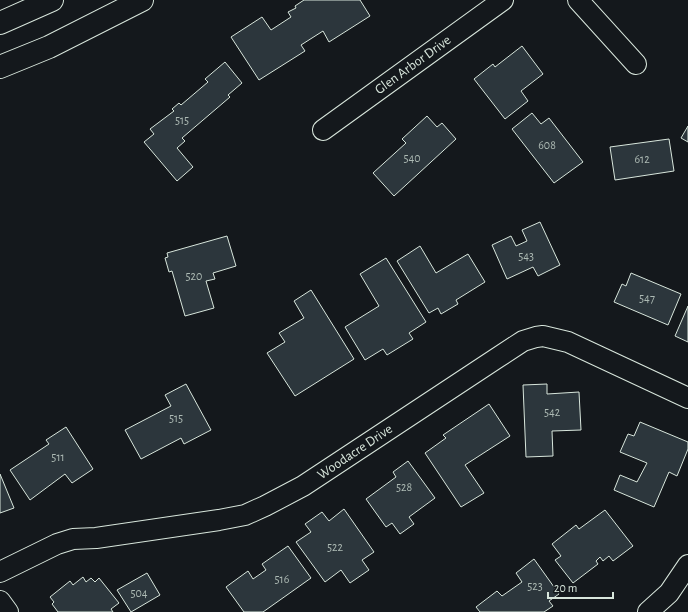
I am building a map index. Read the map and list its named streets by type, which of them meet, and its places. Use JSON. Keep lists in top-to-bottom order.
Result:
{
  "streets": {
    "street": ["Glen Arbor Drive", "Woodacre Drive"]
  },
  "house_numbers": [
    "515",
    "608",
    "540",
    "612",
    "543",
    "520",
    "547",
    "542",
    "515",
    "511",
    "528",
    "522",
    "516",
    "523",
    "504"
  ],
  "scale_bar": "20 m"
}
